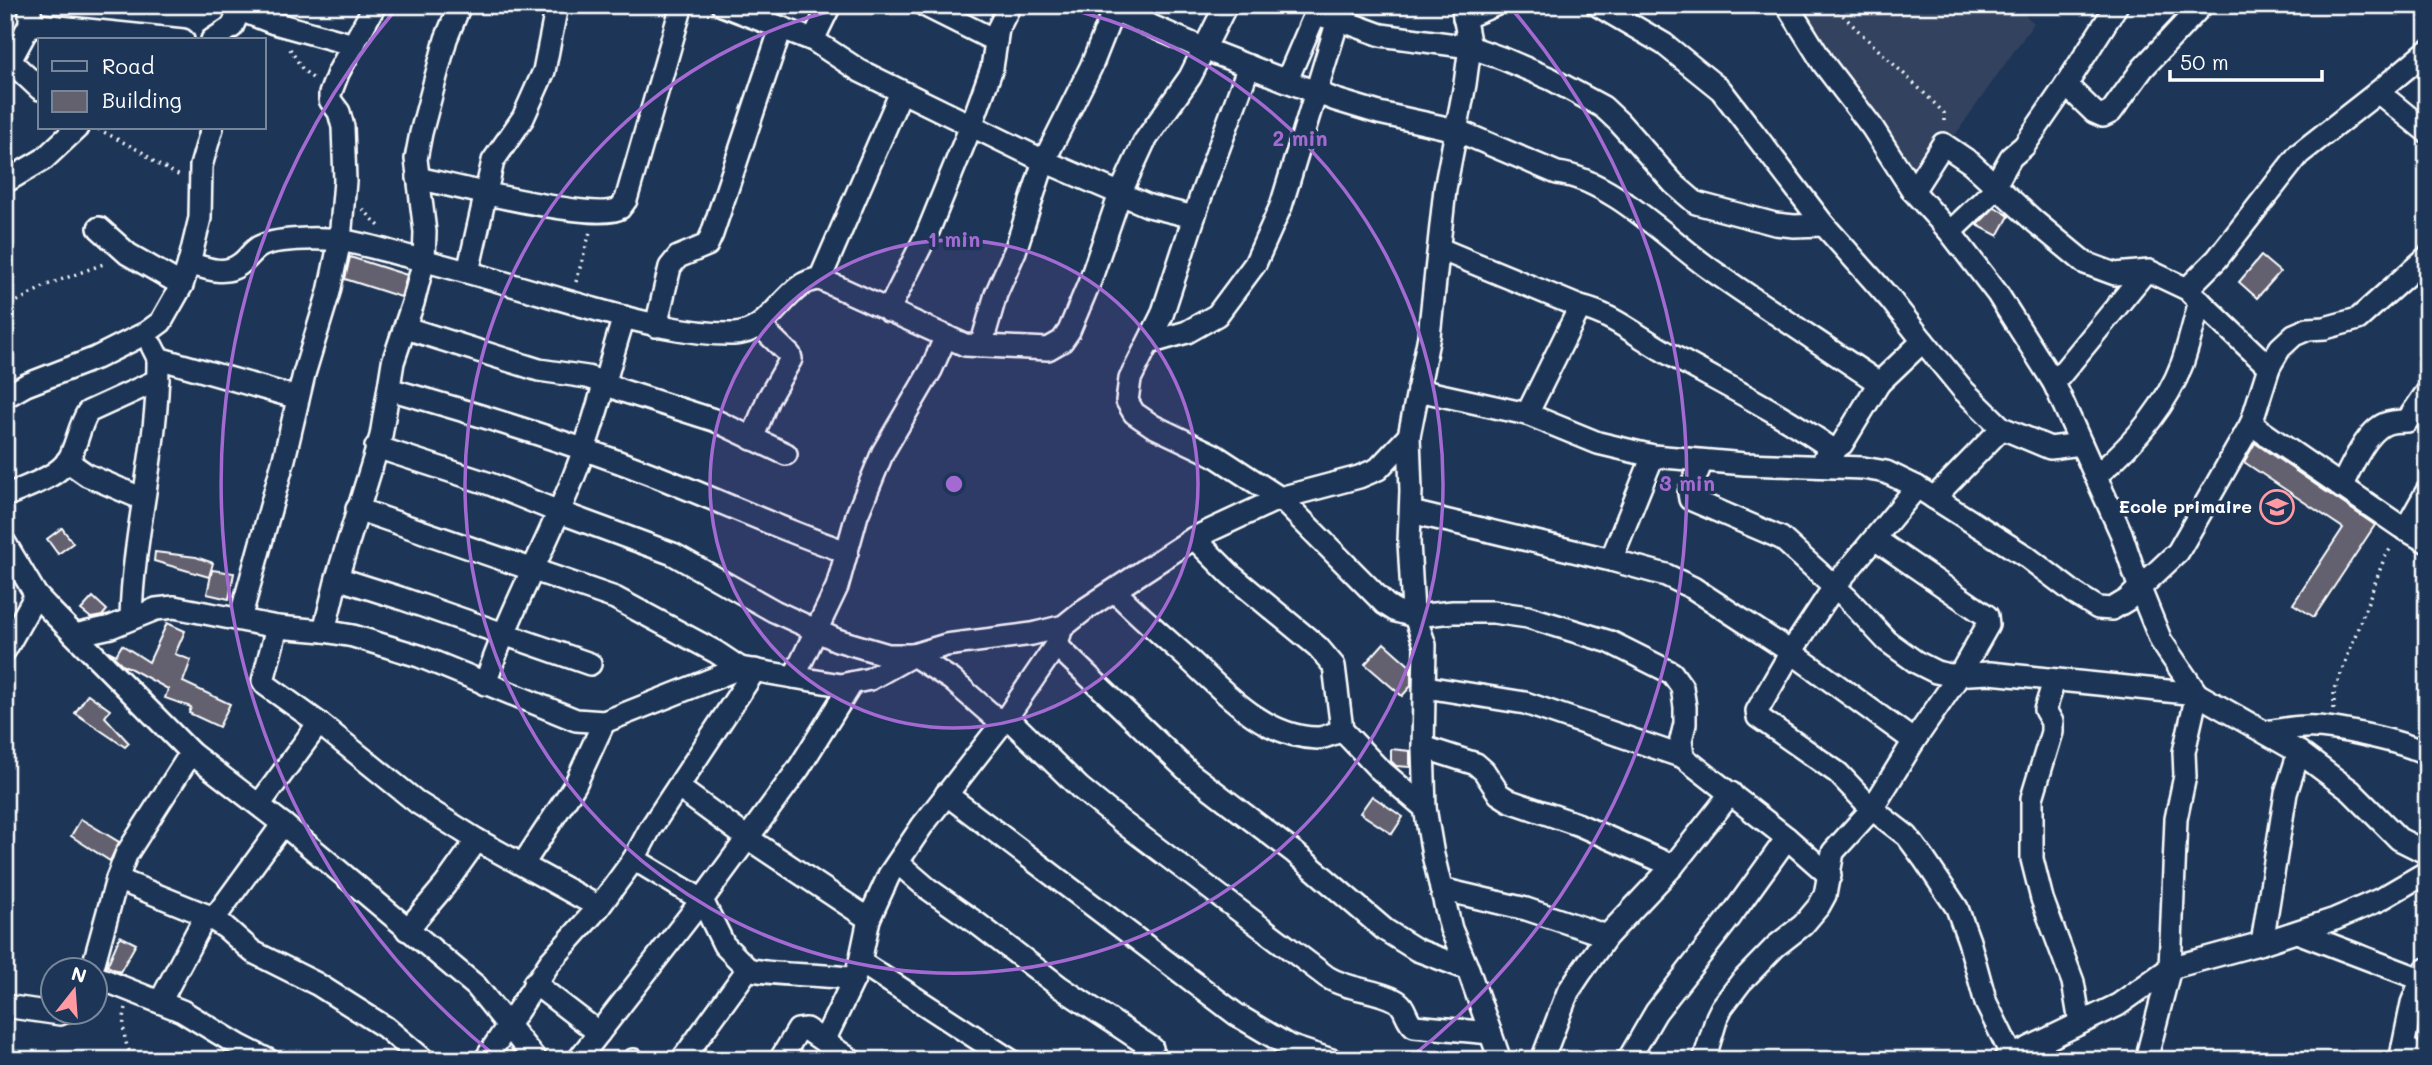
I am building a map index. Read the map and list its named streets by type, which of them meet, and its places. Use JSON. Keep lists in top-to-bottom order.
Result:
{
  "places": {
    "school or university": ["Ecole primaire"]
  },
  "legend": ["Road", "Building"],
  "scale_bar": "50 m",
  "north": "top",
  "rings": ["2 min", "1 min", "3 min"]
}
